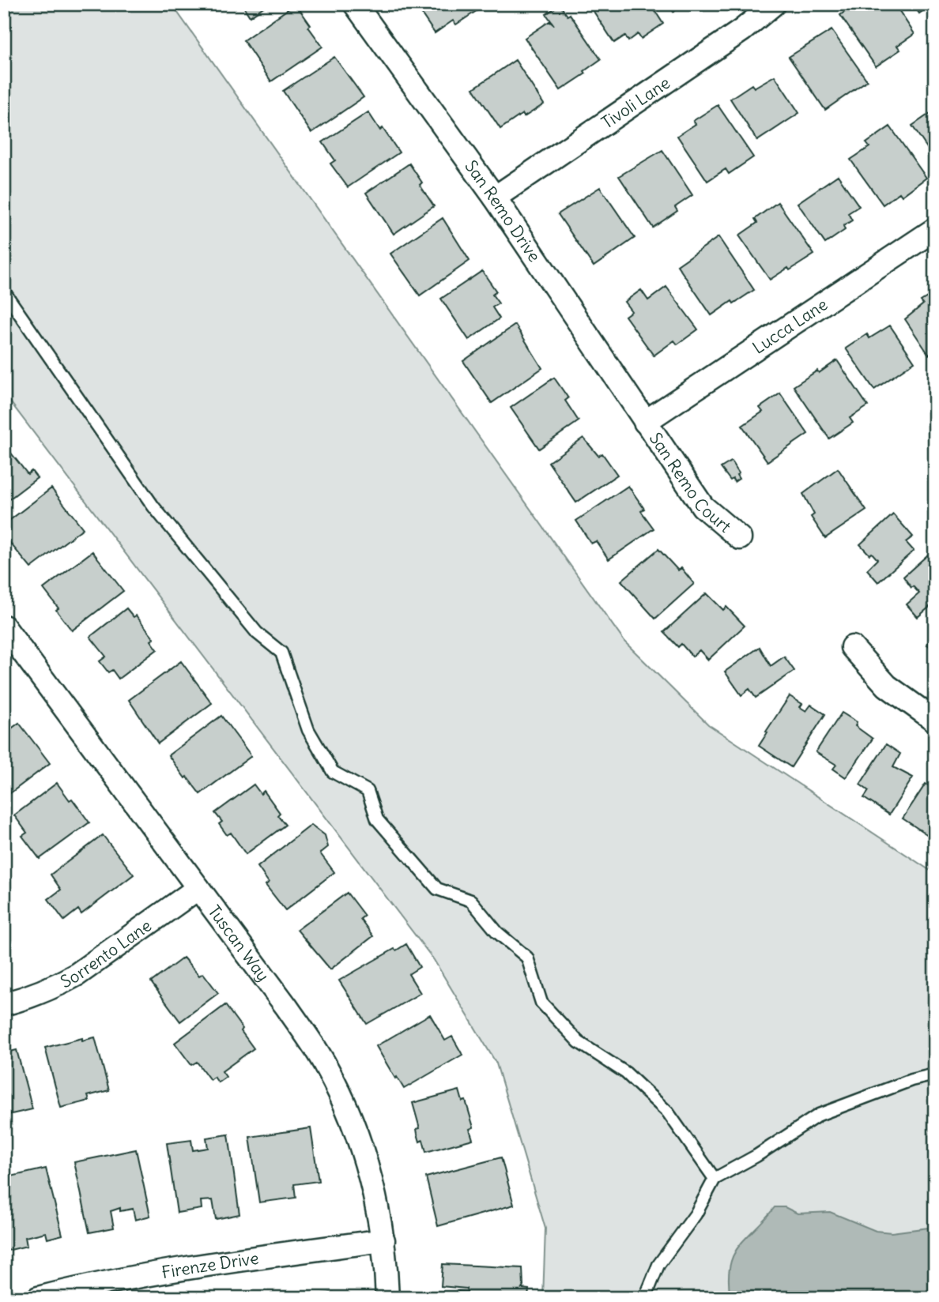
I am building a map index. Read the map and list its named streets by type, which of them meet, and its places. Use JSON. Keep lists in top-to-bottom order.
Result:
{
  "streets": {
    "street": [
      "Tivoli Lane",
      "San Remo Drive",
      "Lucca Lane",
      "San Remo Court",
      "Tuscan Way",
      "Sorrento Lane",
      "Firenze Drive"
    ]
  },
  "crossings": [
    ["Tivoli Lane", "San Remo Drive"],
    ["San Remo Drive", "Lucca Lane"],
    ["San Remo Drive", "San Remo Court"],
    ["Lucca Lane", "San Remo Court"],
    ["Tuscan Way", "Sorrento Lane"],
    ["Tuscan Way", "Firenze Drive"]
  ]
}
